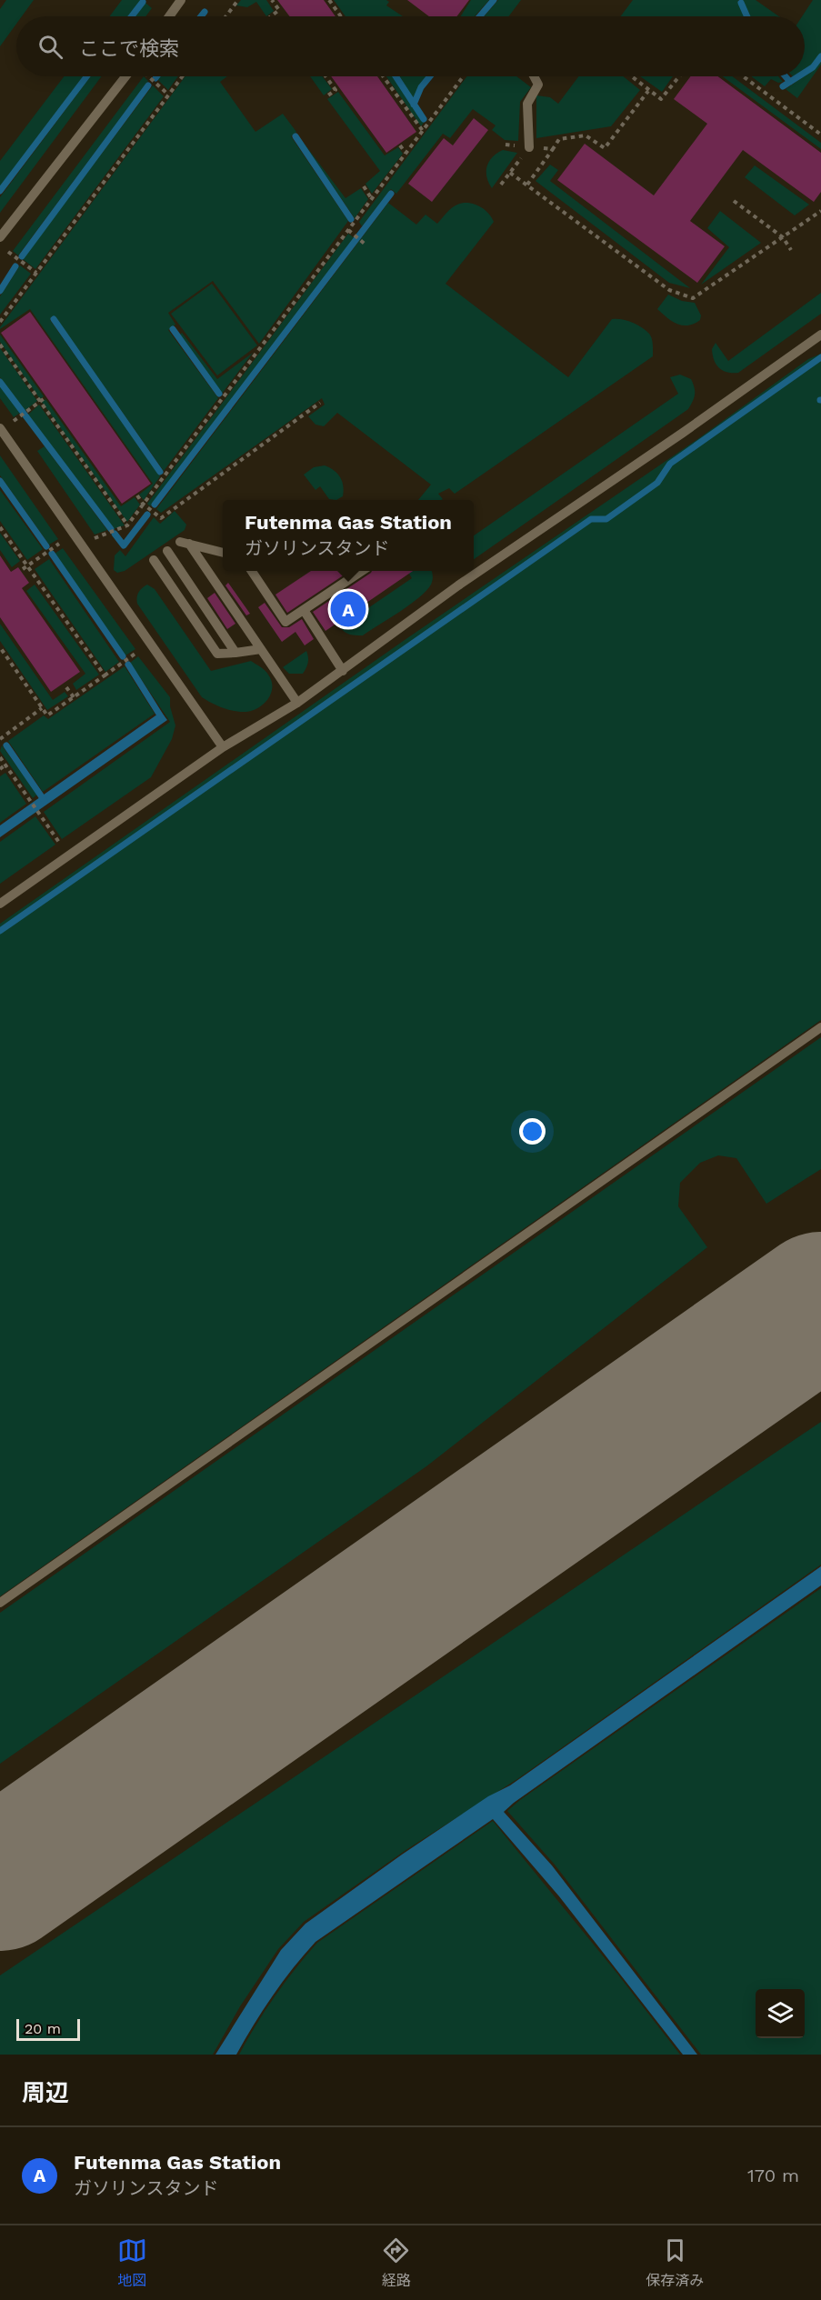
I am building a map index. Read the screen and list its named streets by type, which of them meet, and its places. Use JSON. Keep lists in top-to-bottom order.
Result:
{
  "scale_bar": "20 m",
  "page": {
    "search": "ここで検索",
    "popup": ["Futenma Gas Station", "ガソリンスタンド"],
    "pins": "A",
    "scale": "20 m",
    "heading": "周辺",
    "list": [
      {
        "mark": "A",
        "name": "Futenma Gas Station",
        "note": "ガソリンスタンド",
        "value": "170 m"
      }
    ],
    "nav": ["地図", "経路", "保存済み"]
  }
}
